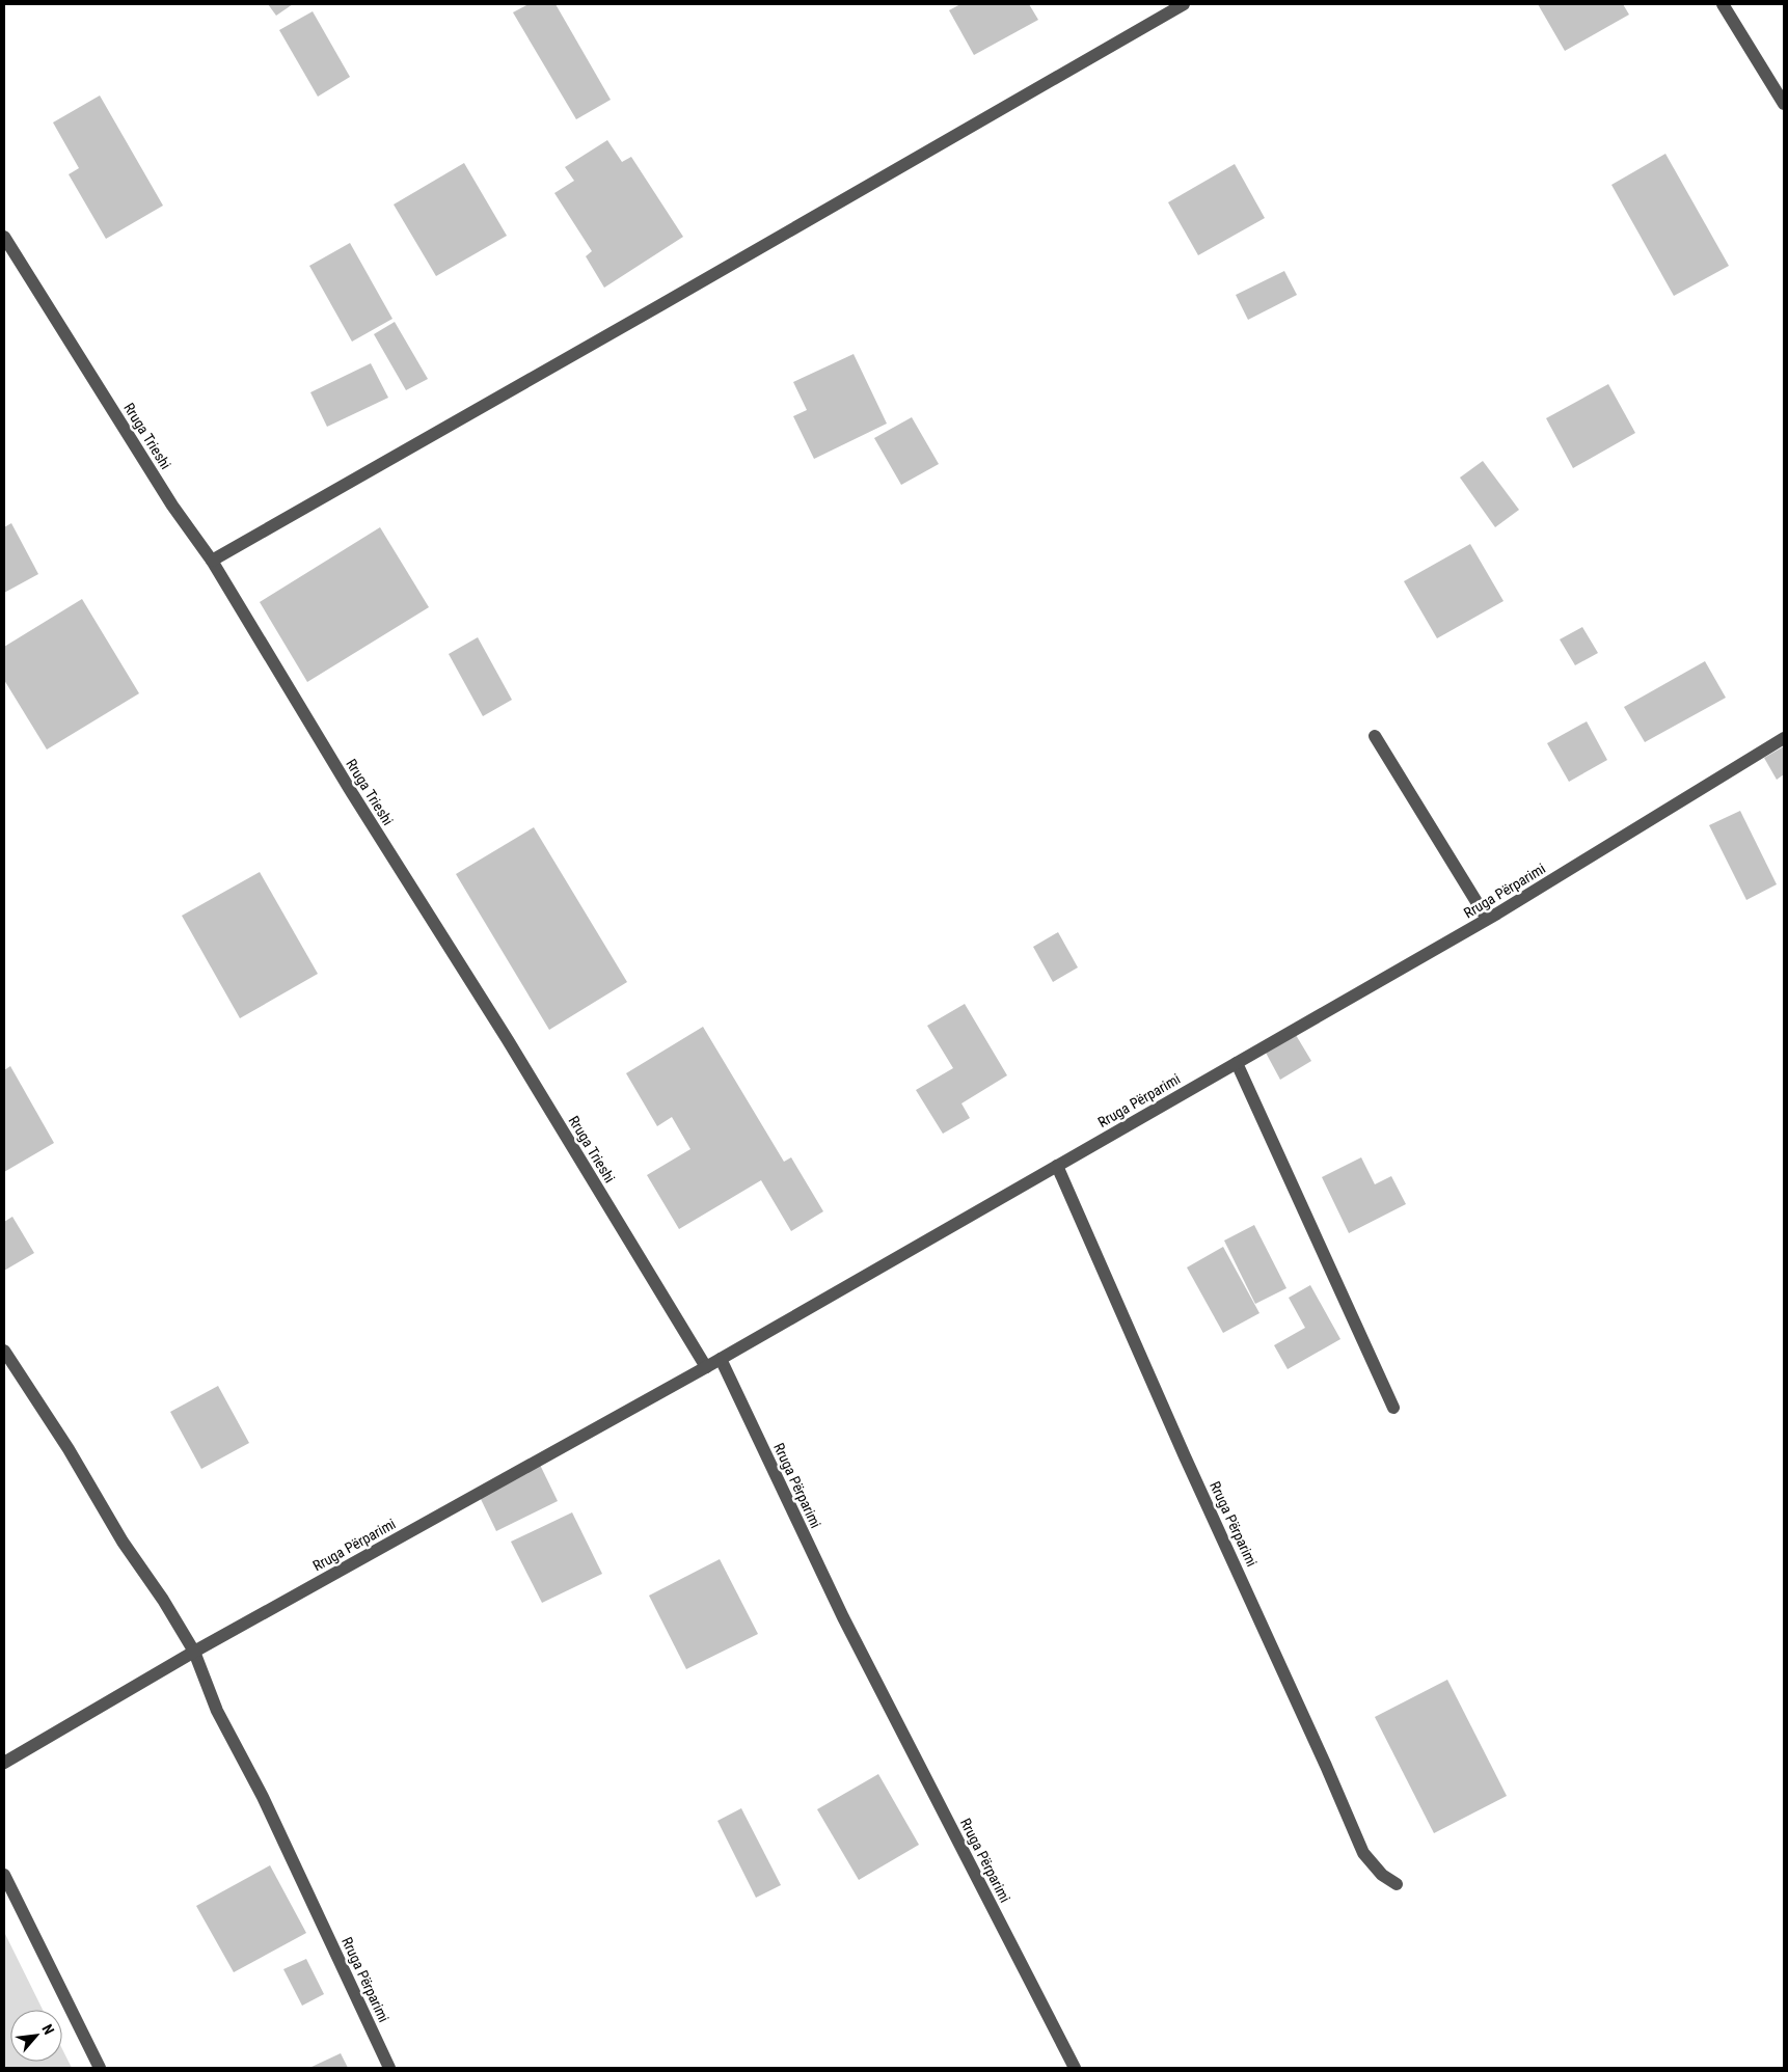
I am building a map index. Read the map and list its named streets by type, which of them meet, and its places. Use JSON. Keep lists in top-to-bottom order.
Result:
{
  "streets": {
    "street": ["Rruga Trieshi", "Rruga Përparimi"]
  },
  "crossings": [
    ["Rruga Trieshi", "Rruga Përparimi"]
  ],
  "north": "top right"
}
